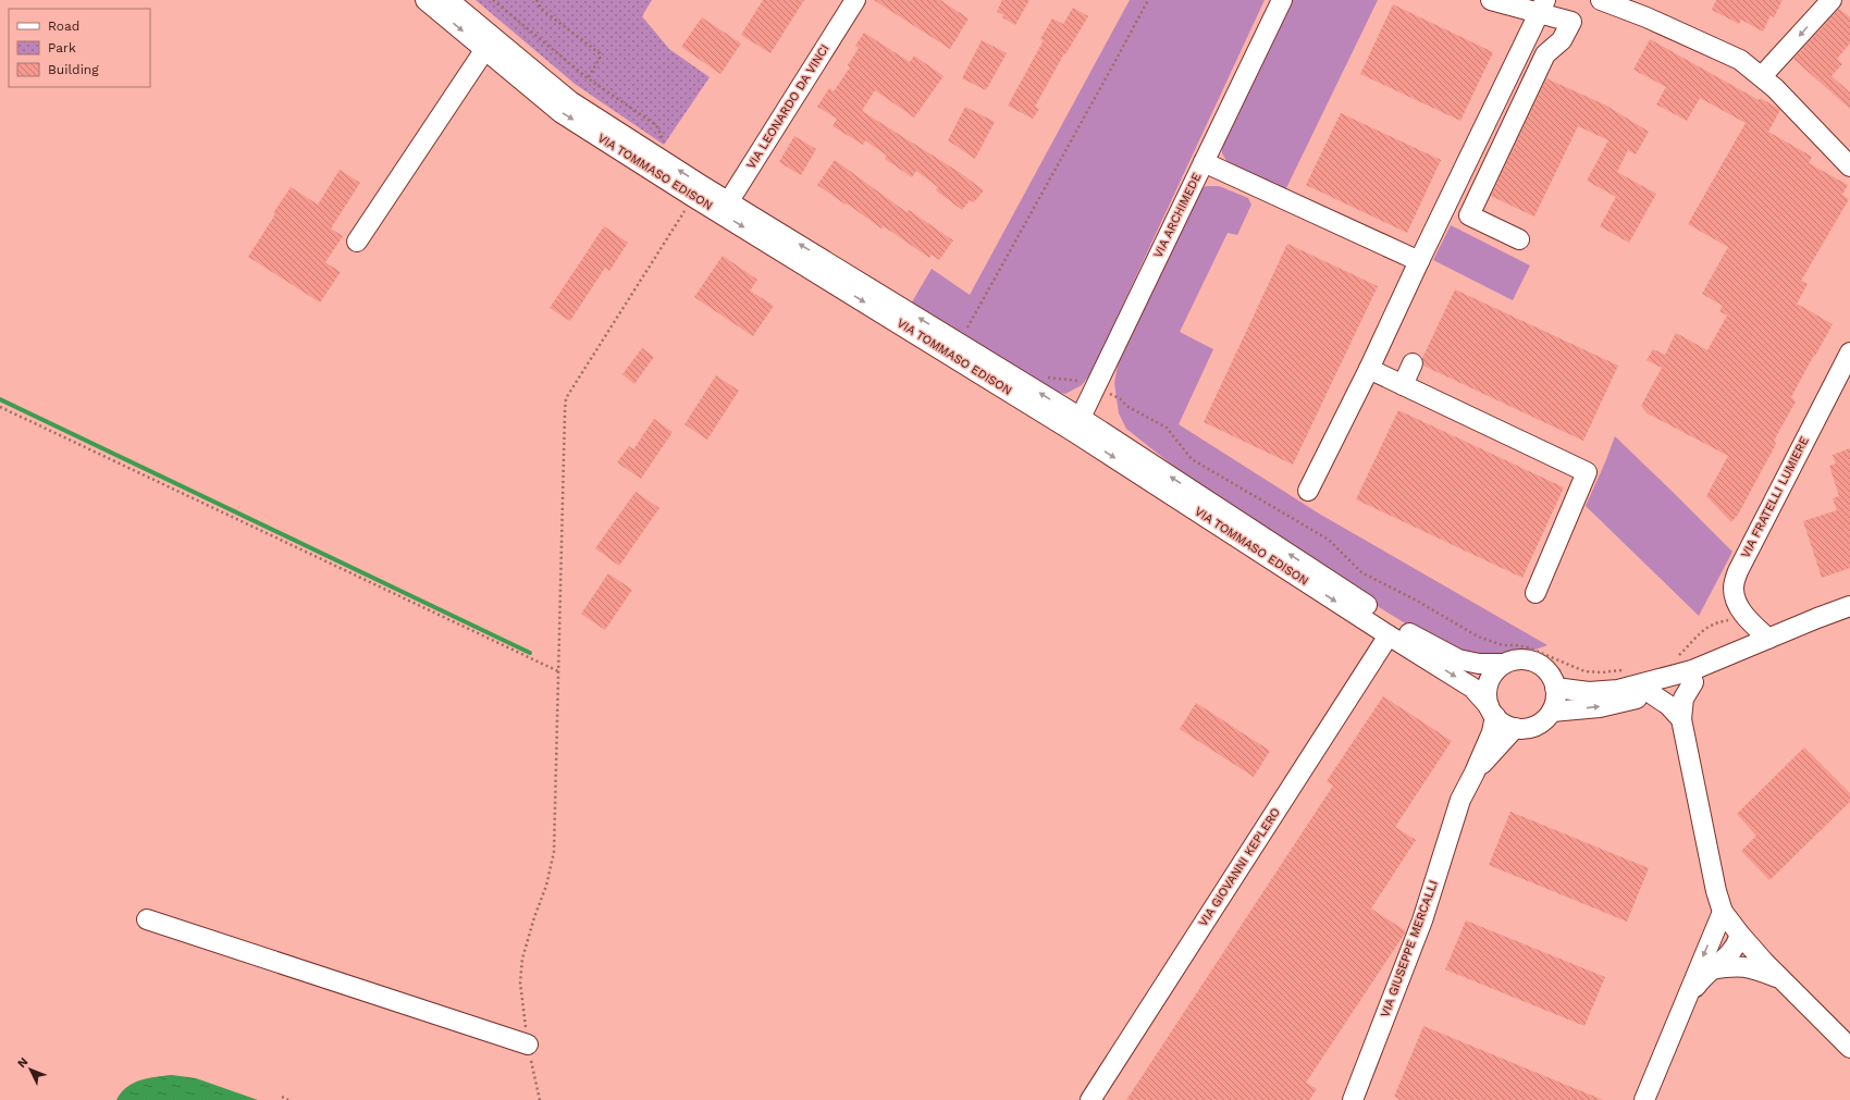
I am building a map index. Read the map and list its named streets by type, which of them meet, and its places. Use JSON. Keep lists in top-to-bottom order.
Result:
{
  "streets": {
    "street": [
      "VIA LEONARDO DA VINCI",
      "VIA TOMMASO EDISON",
      "VIA ARCHIMEDE",
      "VIA FRATELLI LUMIERE",
      "VIA GIOVANNI KEPLERO",
      "VIA GIUSEPPE MERCALLI"
    ]
  },
  "crossings": [
    ["VIA LEONARDO DA VINCI", "VIA TOMMASO EDISON"],
    ["VIA TOMMASO EDISON", "VIA ARCHIMEDE"],
    ["VIA TOMMASO EDISON", "VIA GIOVANNI KEPLERO"],
    ["VIA TOMMASO EDISON", "VIA GIUSEPPE MERCALLI"]
  ],
  "legend": ["Road", "Park", "Building"],
  "north": "top left"
}
